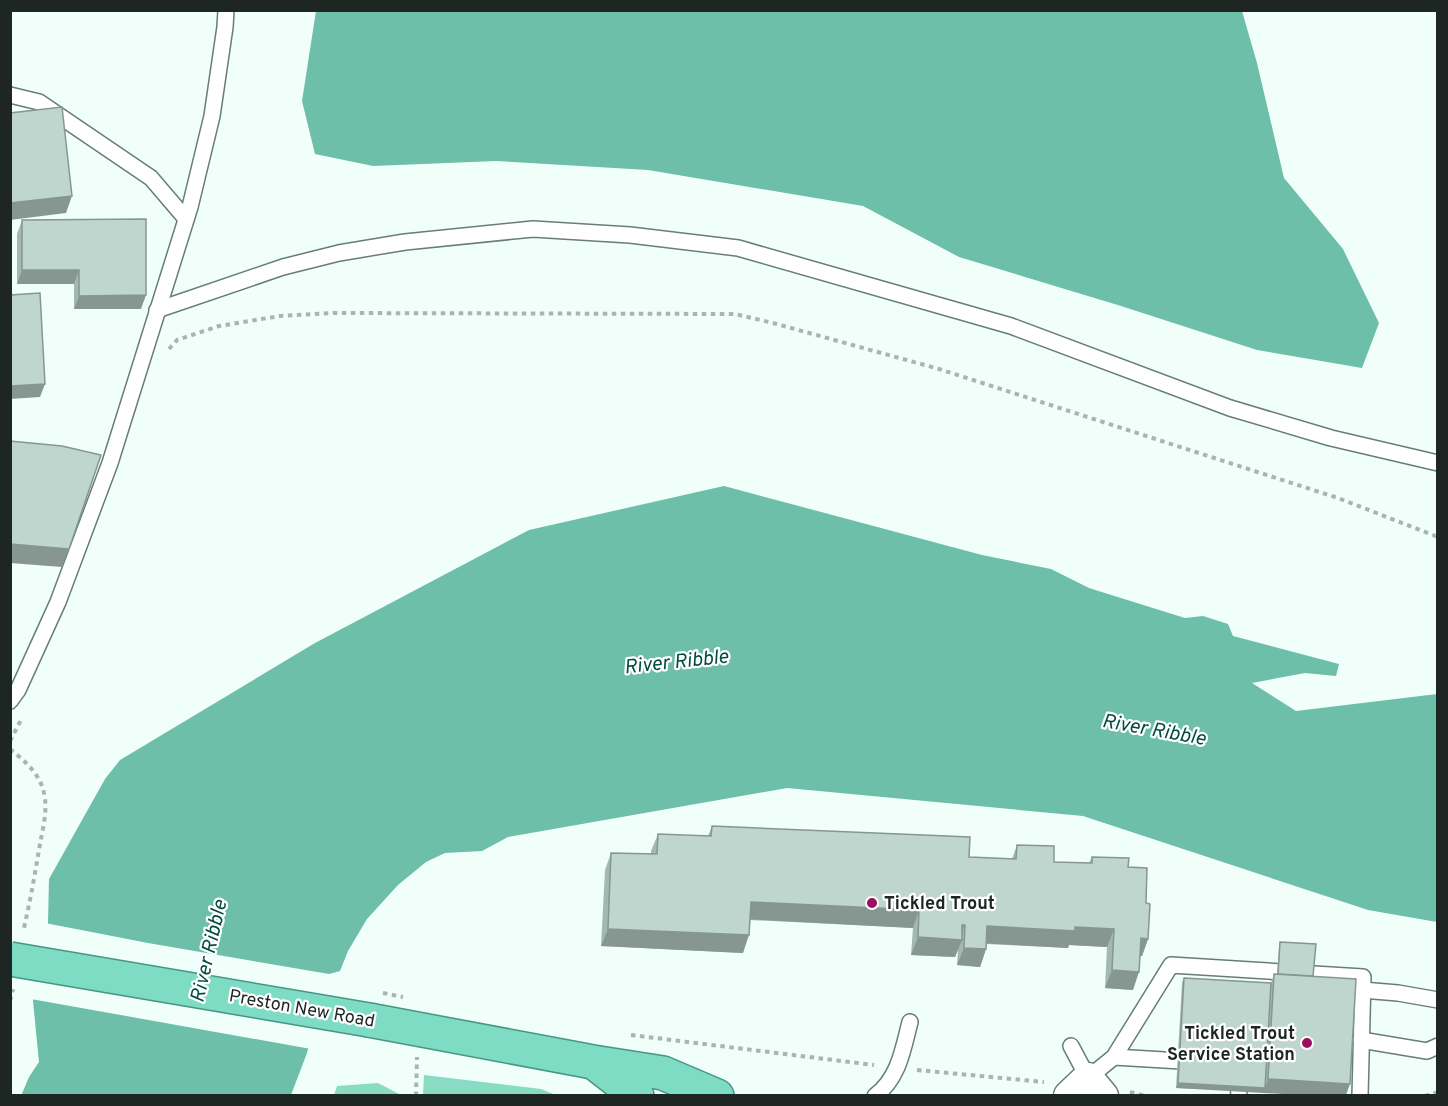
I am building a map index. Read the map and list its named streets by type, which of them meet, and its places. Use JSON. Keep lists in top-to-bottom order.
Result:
{
  "streets": {
    "highway": ["Preston New Road"]
  },
  "water": ["River Ribble"],
  "places": ["Tickled Trout", "Tickled Trout Service Station"]
}
